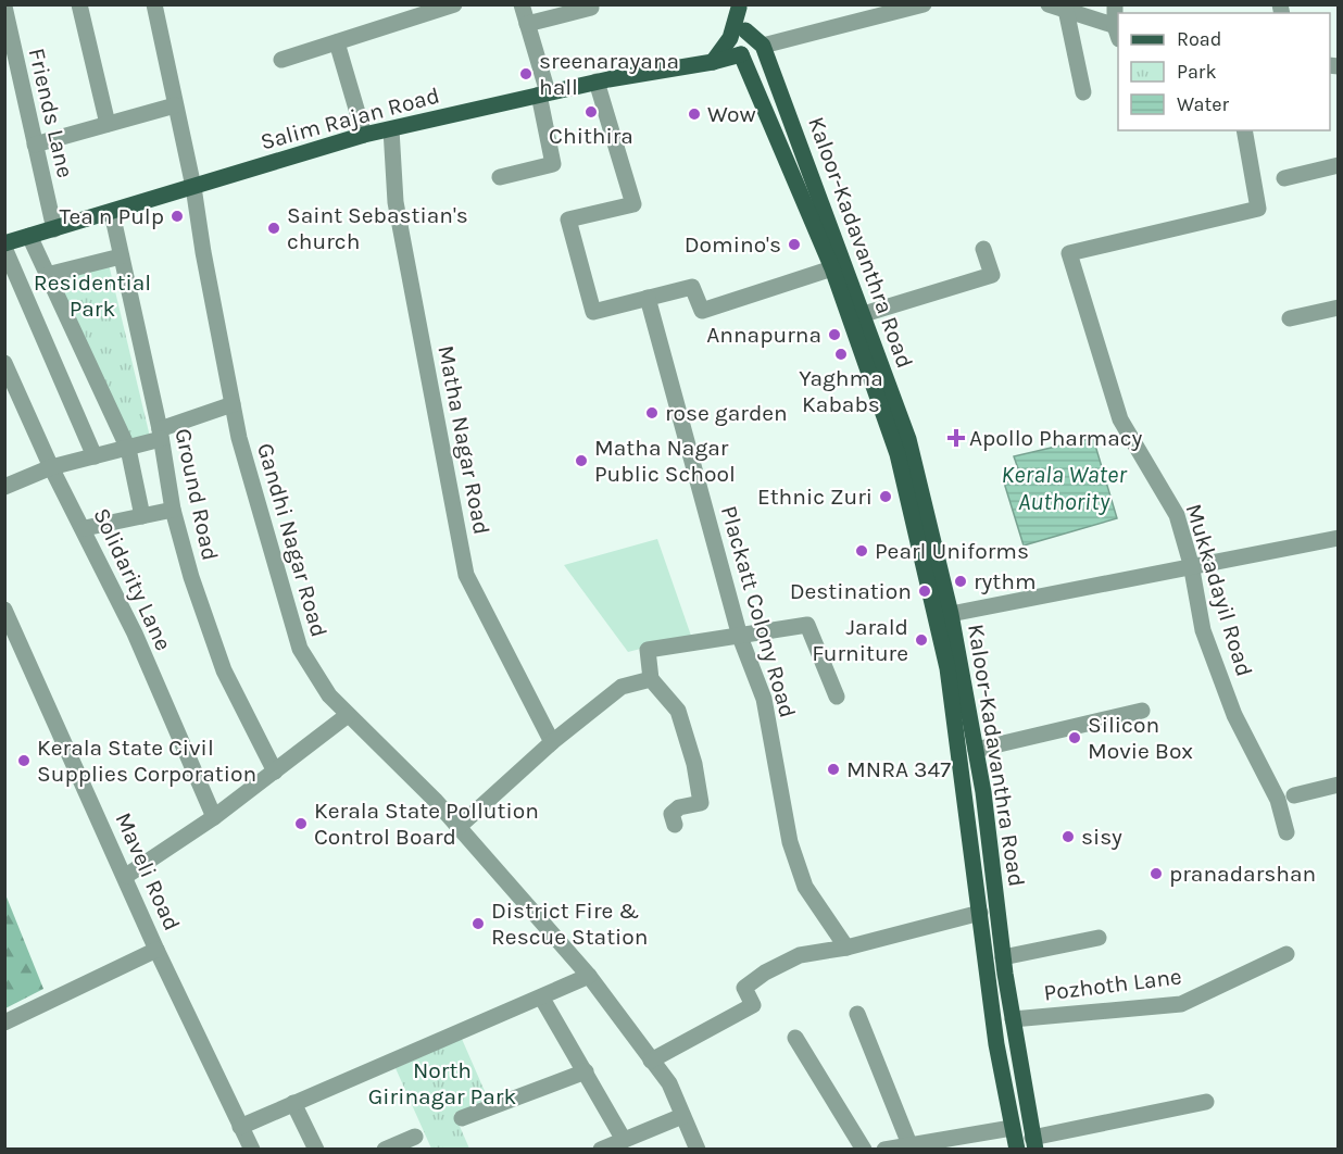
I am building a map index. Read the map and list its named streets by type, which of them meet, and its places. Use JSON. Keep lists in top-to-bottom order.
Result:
{
  "streets": {
    "main road": ["Salim Rajan Road", "Kaloor-Kadavanthra Road"],
    "street": [
      "Friends Lane",
      "Matha Nagar Road",
      "Ground Road",
      "Gandhi Nagar Road",
      "Solidarity Lane",
      "Mukkadayil Road",
      "Plackatt Colony Road",
      "Maveli Road",
      "Pozhoth Lane"
    ]
  },
  "crossings": [
    ["Friends Lane", "Salim Rajan Road"],
    ["Salim Rajan Road", "Kaloor-Kadavanthra Road"],
    ["Salim Rajan Road", "Matha Nagar Road"],
    ["Salim Rajan Road", "Ground Road"],
    ["Salim Rajan Road", "Gandhi Nagar Road"],
    ["Kaloor-Kadavanthra Road", "Pozhoth Lane"]
  ],
  "water": ["Kerala Water Authority"],
  "parks": ["Residential Park", "North Girinagar Park"],
  "places": {
    "other": [
      "sreenarayana hall",
      "Chithira",
      "Wow",
      "Tea n Pulp",
      "Saint Sebastian's church",
      "Domino's",
      "Annapurna",
      "Yaghma Kababs",
      "rose garden",
      "Matha Nagar Public School",
      "Ethnic Zuri",
      "Pearl Uniforms",
      "rythm",
      "Destination",
      "Jarald Furniture",
      "Silicon Movie Box",
      "Kerala State Civil Supplies Corporation",
      "MNRA 347",
      "Kerala State Pollution Control Board",
      "sisy",
      "pranadarshan",
      "District Fire & Rescue Station"
    ],
    "health": ["Apollo Pharmacy"]
  },
  "legend": ["Road", "Park", "Water"]
}
